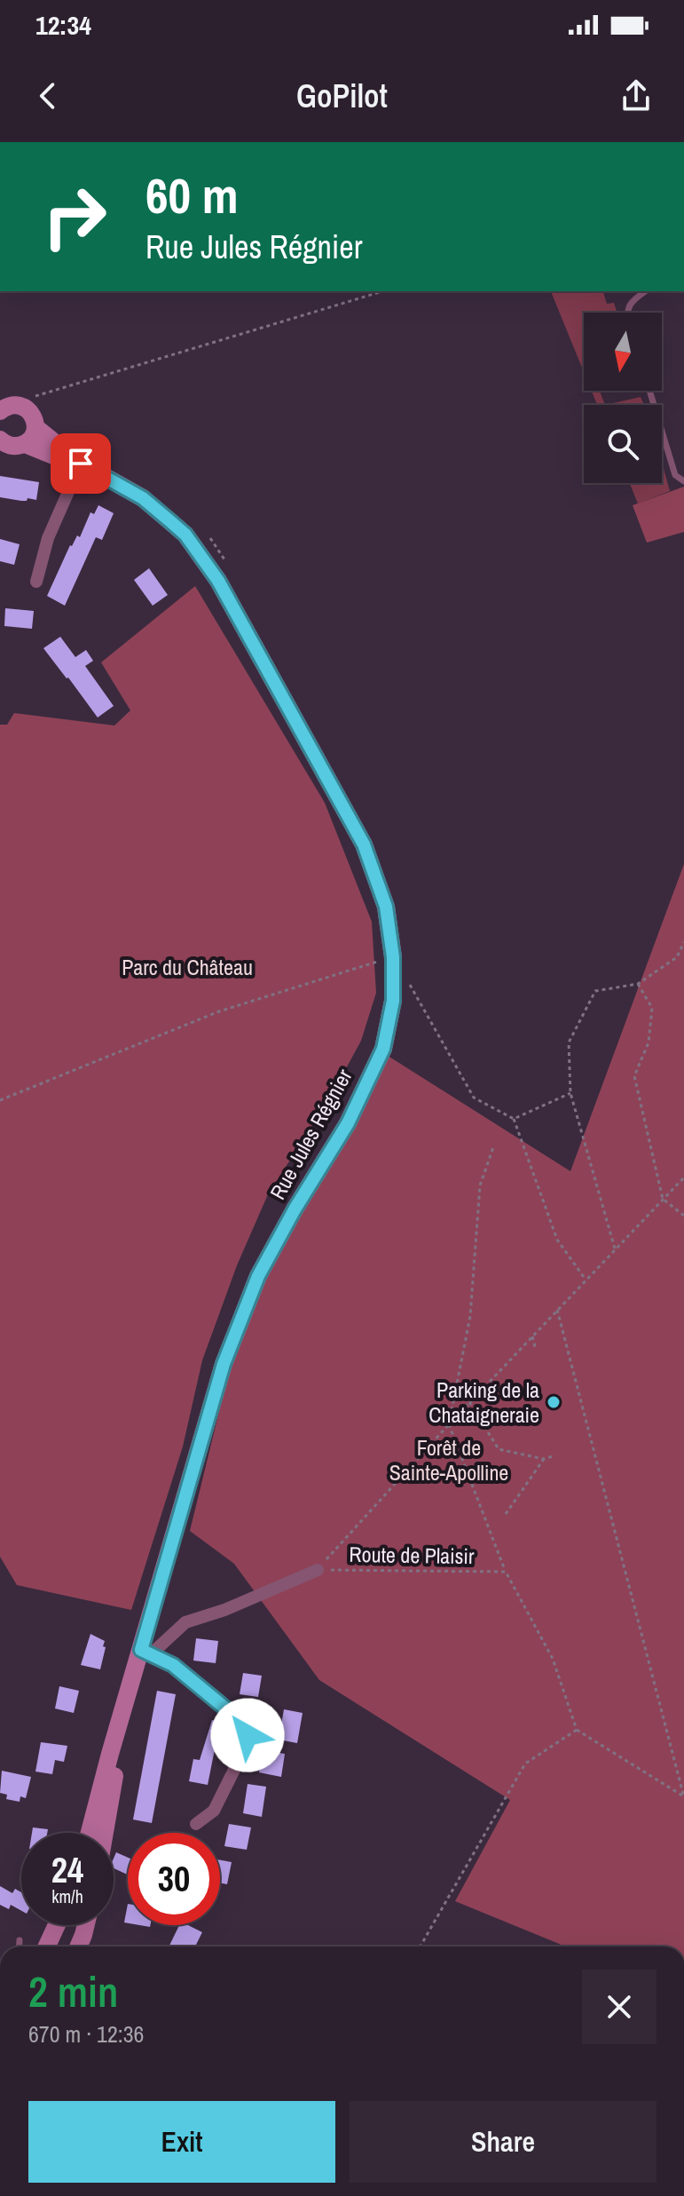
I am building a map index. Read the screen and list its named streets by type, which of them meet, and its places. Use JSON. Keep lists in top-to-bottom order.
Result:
{
  "streets": {
    "street": ["Rue Jules Régnier"],
    "path": ["Route de Plaisir"]
  },
  "parks": ["Parc du Château", "Forêt de Sainte-Apolline"],
  "places": ["Parking de la Chataigneraie"],
  "north": "bottom",
  "page": {
    "status": "12:34",
    "header": "GoPilot",
    "turn": ["60 m", "Rue Jules Régnier"],
    "speed": "24 km/h",
    "limit": "30",
    "heading": ["2 min", "670 m · 12:36"],
    "buttons": ["Exit", "Share"]
  }
}
